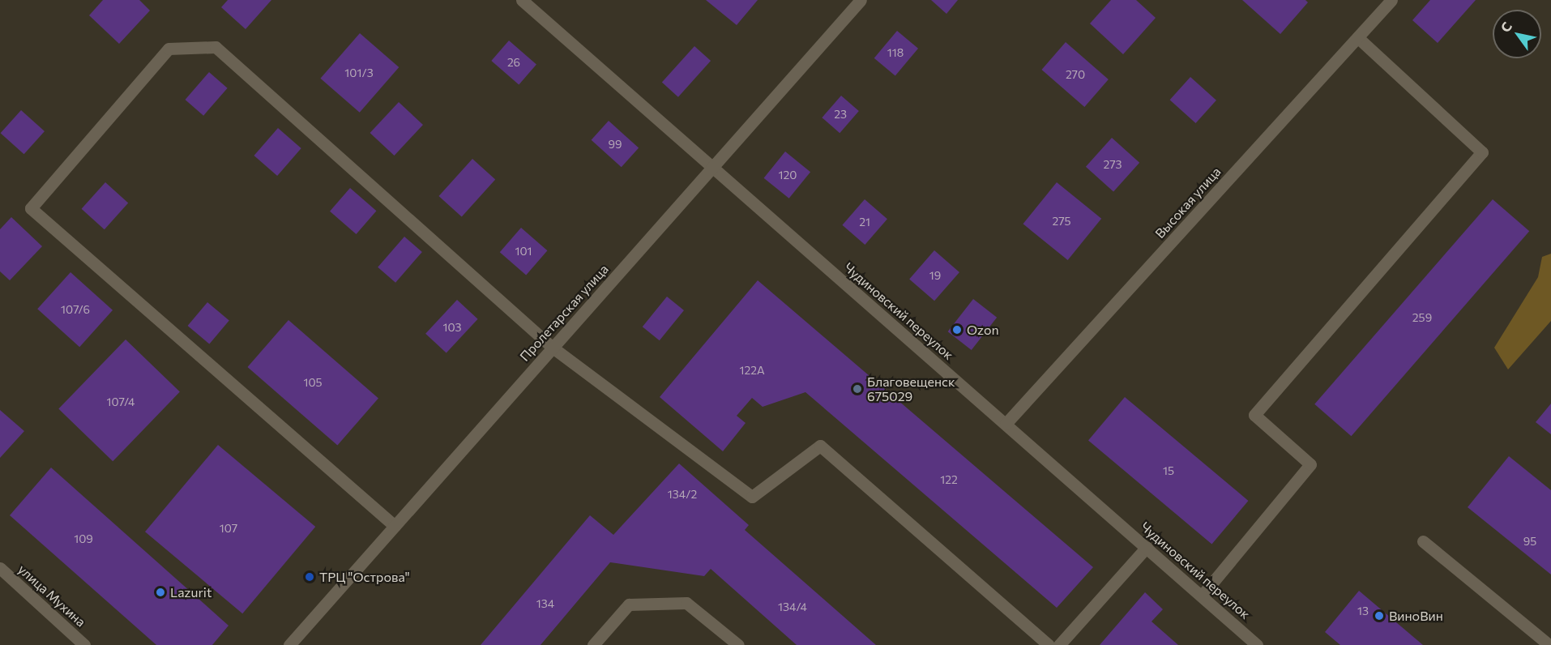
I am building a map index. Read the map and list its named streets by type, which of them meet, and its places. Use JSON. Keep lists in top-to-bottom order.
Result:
{
  "streets": {
    "street": [
      "Высокая улица",
      "Чудиновский переулок",
      "Пролетарская улица",
      "улица Мухина"
    ]
  },
  "crossings": [
    ["Высокая улица", "Чудиновский переулок"],
    ["Чудиновский переулок", "Пролетарская улица"]
  ],
  "places": [
    "Ozon",
    "Благовещенск 675029",
    "ТРЦ \"Острова\"",
    "Lazurit",
    "ВиноВин"
  ],
  "house_numbers": [
    "118",
    "26",
    "101/3",
    "270",
    "23",
    "99",
    "273",
    "120",
    "275",
    "21",
    "101",
    "19",
    "107/6",
    "259",
    "103",
    "122А",
    "105",
    "107/4",
    "15",
    "122",
    "134/2",
    "107",
    "109",
    "95",
    "134",
    "134/4",
    "13"
  ],
  "north": "top left"
}
